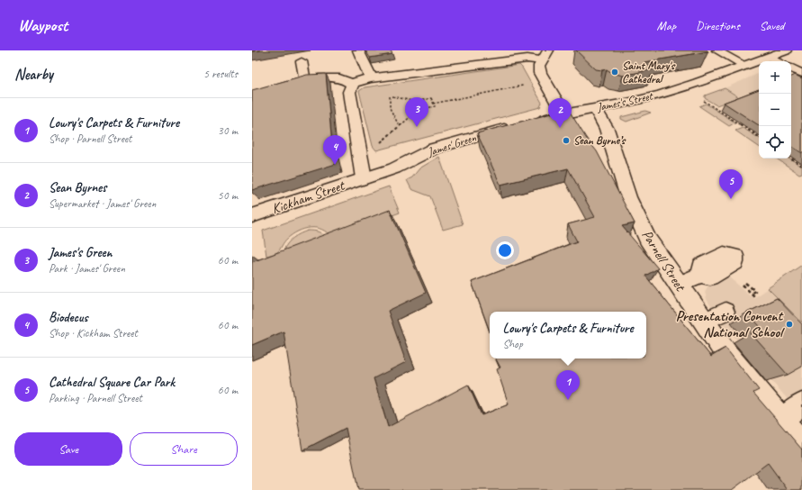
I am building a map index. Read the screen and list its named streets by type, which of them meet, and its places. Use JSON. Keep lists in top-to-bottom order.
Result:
{
  "streets": {
    "street": [
      "James's Street",
      "James' Green",
      "Kickham Street",
      "Parnell Street"
    ]
  },
  "crossings": [
    ["James's Street", "James' Green"],
    ["James's Street", "Parnell Street"],
    ["James' Green", "Kickham Street"]
  ],
  "places": ["Saint Mary's Cathedral", "Sean Byrne’s", "Presentation Convent National School"],
  "page": {
    "header": "Waypost",
    "nav": ["Map", "Directions", "Saved"],
    "heading": ["Nearby", "5 results"],
    "map_buttons": ["+", "−"],
    "list": [
      {
        "mark": "1",
        "name": "Lowry's Carpets & Furniture",
        "note": "Shop · Parnell Street",
        "value": "30 m"
      },
      {
        "mark": "2",
        "name": "Sean Byrnes",
        "note": "Supermarket · James' Green",
        "value": "50 m"
      },
      {
        "mark": "3",
        "name": "James's Green",
        "note": "Park · James' Green",
        "value": "60 m"
      },
      {
        "mark": "4",
        "name": "Biodecus",
        "note": "Shop · Kickham Street",
        "value": "60 m"
      },
      {
        "mark": "5",
        "name": "Cathedral Square Car Park",
        "note": "Parking · Parnell Street",
        "value": "60 m"
      }
    ],
    "pins": [
      "3",
      "2",
      "4",
      "5",
      "1"
    ],
    "popup": ["Lowry's Carpets & Furniture", "Shop"],
    "buttons": ["Save", "Share"]
  }
}
